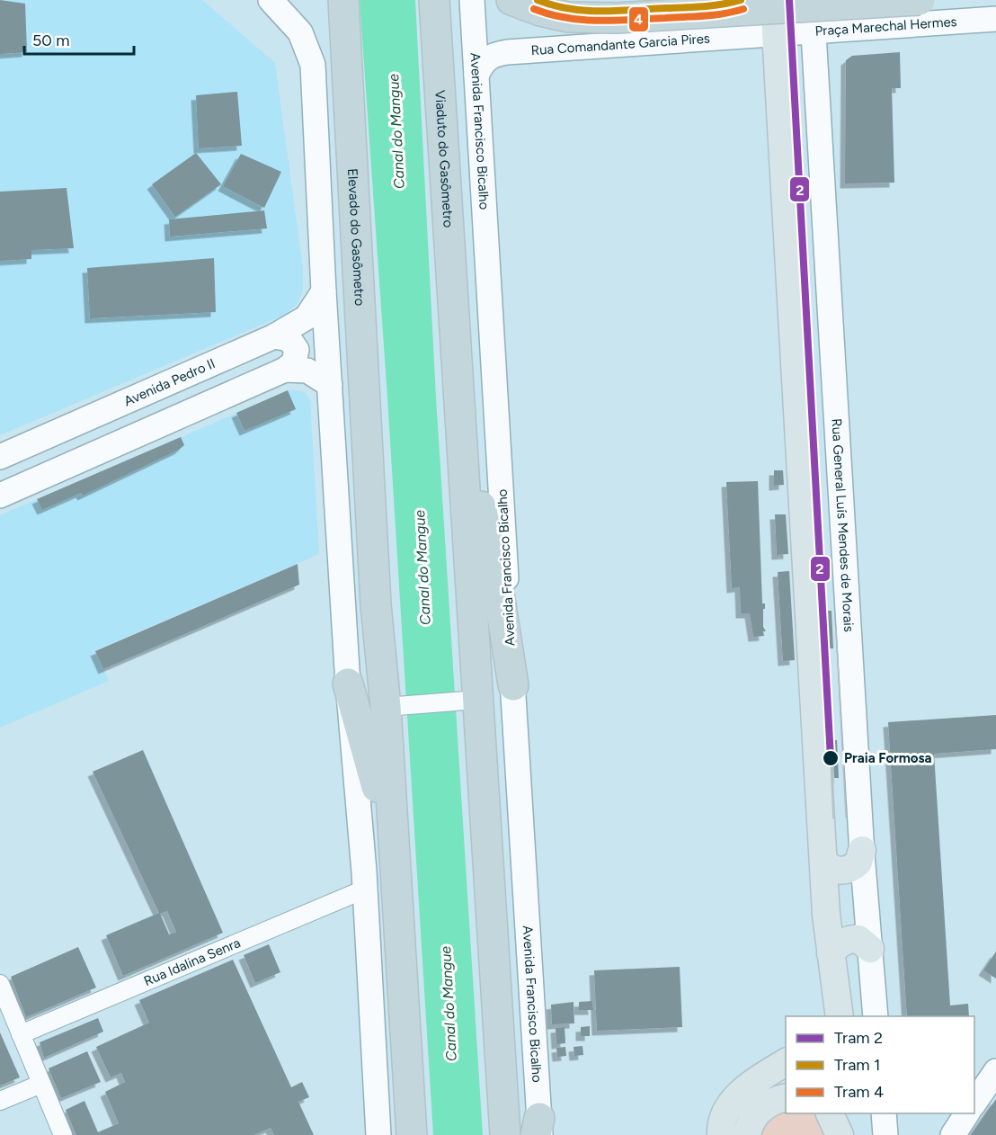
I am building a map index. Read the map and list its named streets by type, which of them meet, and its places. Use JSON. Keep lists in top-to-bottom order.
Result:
{
  "streets": {
    "highway": ["Viaduto do Gasômetro", "Elevado do Gasômetro"],
    "main road": [
      "Praça Marechal Hermes",
      "Rua Comandante Garcia Pires",
      "Avenida Francisco Bicalho",
      "Avenida Pedro II",
      "Rua General Luís Mendes de Morais"
    ],
    "street": ["Rua Idalina Senra"]
  },
  "crossings": [
    ["Praça Marechal Hermes", "Rua Comandante Garcia Pires"],
    ["Praça Marechal Hermes", "Rua General Luís Mendes de Morais"],
    ["Rua Comandante Garcia Pires", "Avenida Francisco Bicalho"]
  ],
  "water": ["Canal do Mangue"],
  "places": ["Praia Formosa"],
  "lines": ["tram line 2", "tram line 1", "tram line 4"],
  "legend": ["Tram 2", "Tram 1", "Tram 4"],
  "scale_bar": "50 m"
}
